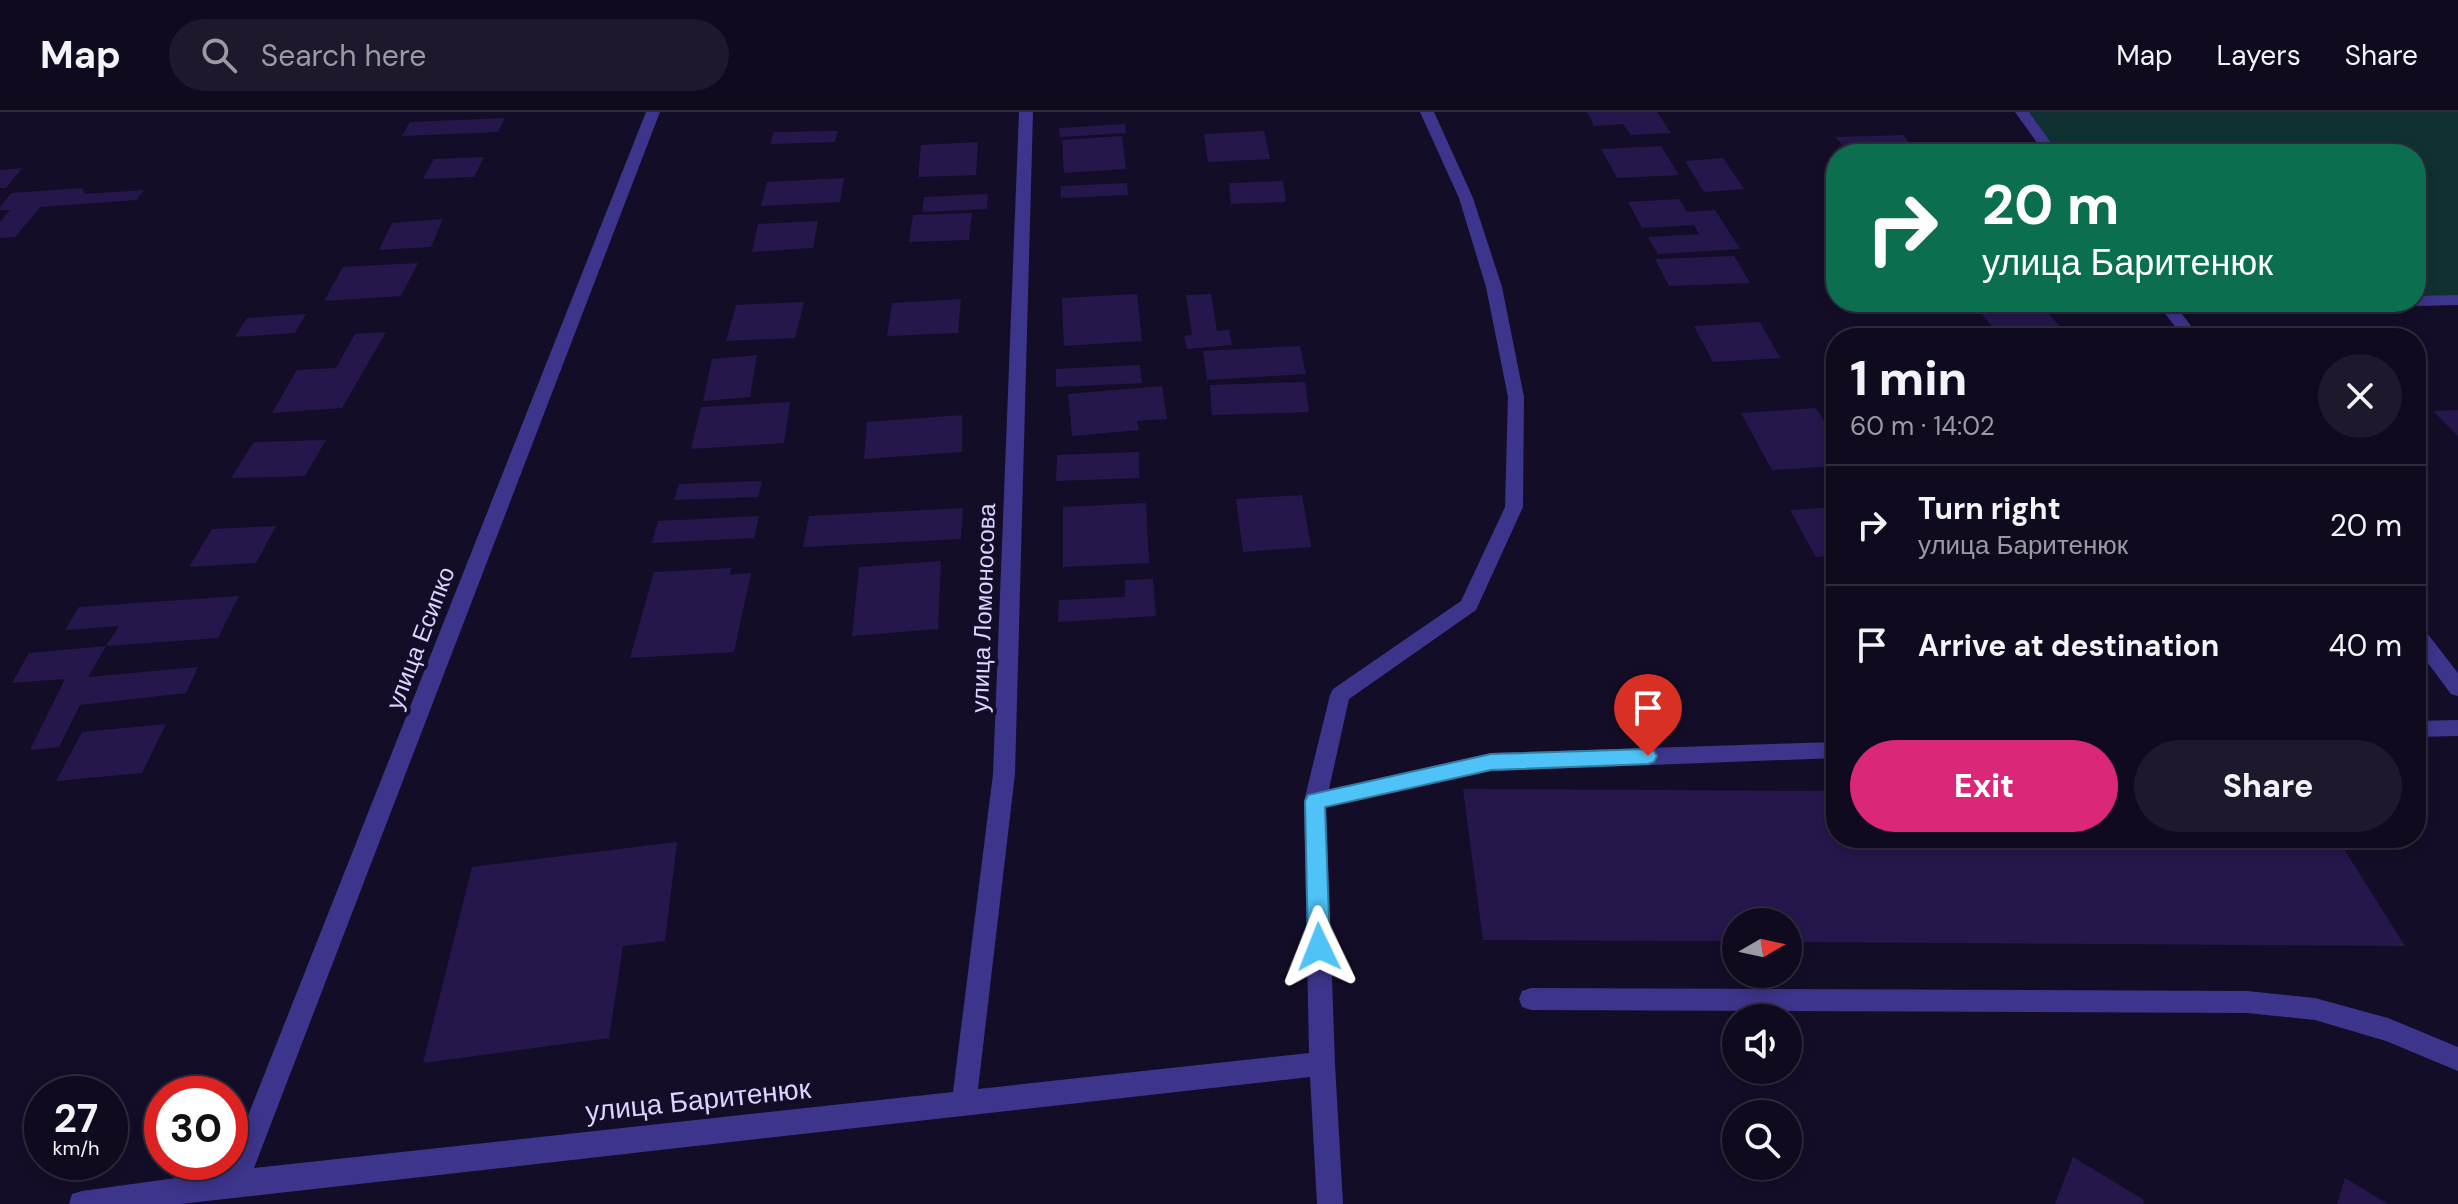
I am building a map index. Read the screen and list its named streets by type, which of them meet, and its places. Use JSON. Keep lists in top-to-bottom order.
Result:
{
  "streets": {
    "street": ["улица Ломоносова", "улица Есипко", "улица Баритенюк"]
  },
  "crossings": [
    ["улица Ломоносова", "улица Баритенюк"],
    ["улица Есипко", "улица Баритенюк"]
  ],
  "north": "right",
  "page": {
    "header": "Map",
    "search": "Search here",
    "nav": ["Map", "Layers", "Share"],
    "turn": ["20 m", "улица Баритенюк"],
    "heading": ["1 min", "60 m · 14:02"],
    "list": [
      {
        "name": "Turn right",
        "note": "улица Баритенюк",
        "value": "20 m"
      },
      {
        "name": "Arrive at destination",
        "value": "40 m"
      }
    ],
    "buttons": ["Exit", "Share"],
    "speed": "27 km/h",
    "limit": "30"
  }
}
